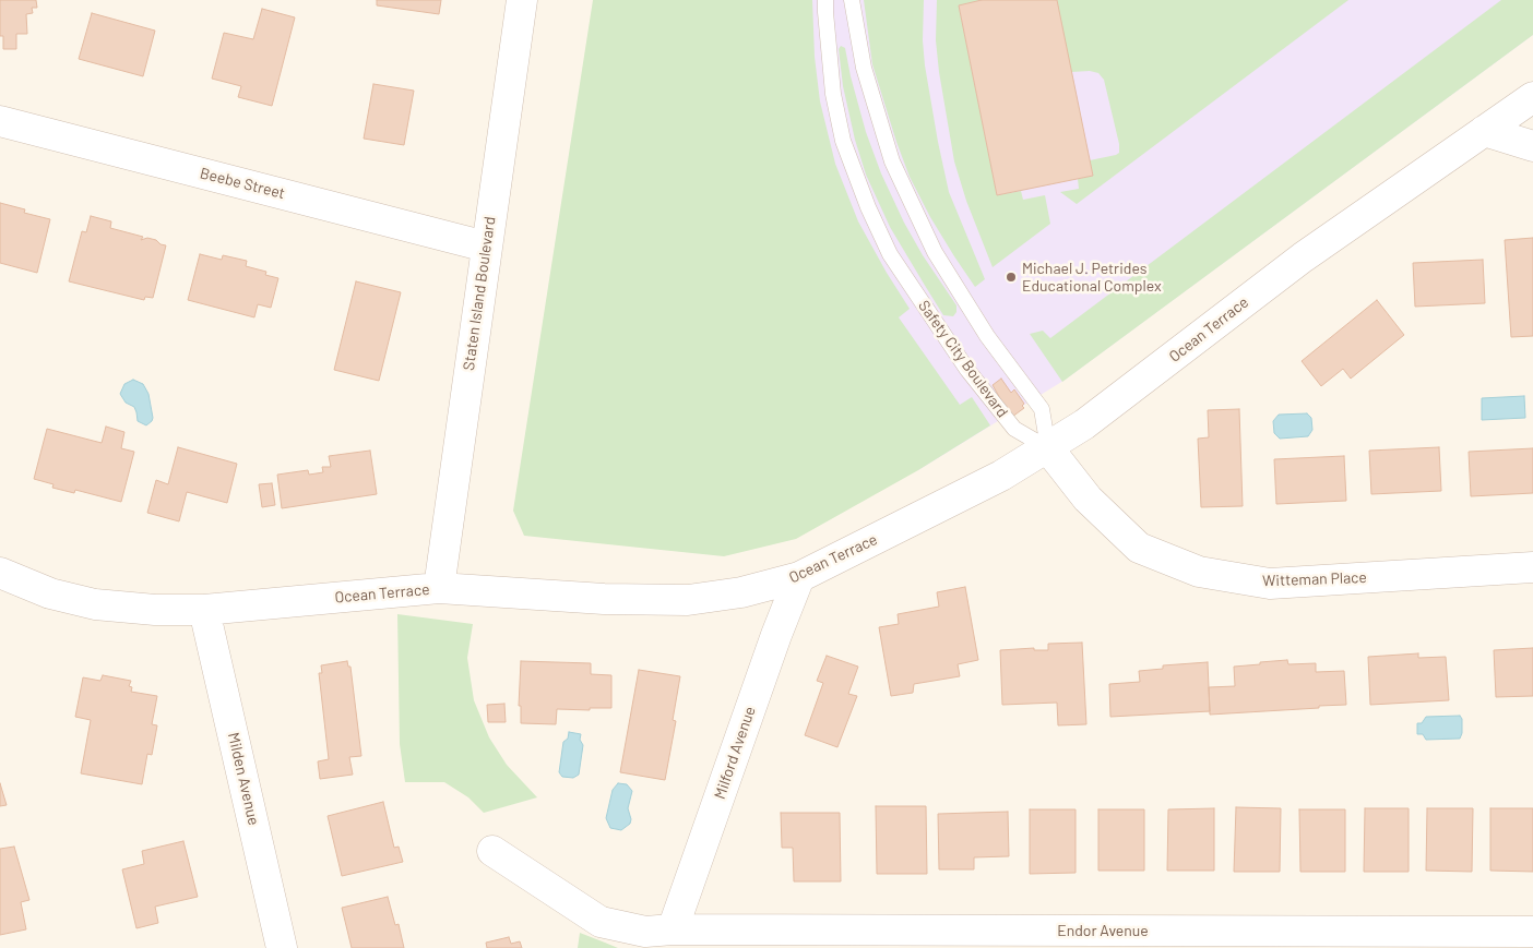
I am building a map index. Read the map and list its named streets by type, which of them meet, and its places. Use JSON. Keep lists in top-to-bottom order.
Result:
{
  "streets": {
    "street": [
      "Beebe Street",
      "Staten Island Boulevard",
      "Ocean Terrace",
      "Witteman Place",
      "Milford Avenue",
      "Milden Avenue",
      "Endor Avenue"
    ],
    "lane": ["Safety City Boulevard"]
  },
  "crossings": [
    ["Beebe Street", "Staten Island Boulevard"],
    ["Staten Island Boulevard", "Ocean Terrace"],
    ["Ocean Terrace", "Safety City Boulevard"],
    ["Ocean Terrace", "Witteman Place"],
    ["Ocean Terrace", "Milford Avenue"],
    ["Ocean Terrace", "Milden Avenue"],
    ["Safety City Boulevard", "Witteman Place"],
    ["Milford Avenue", "Endor Avenue"]
  ],
  "places": ["Michael J. Petrides Educational Complex"]
}
